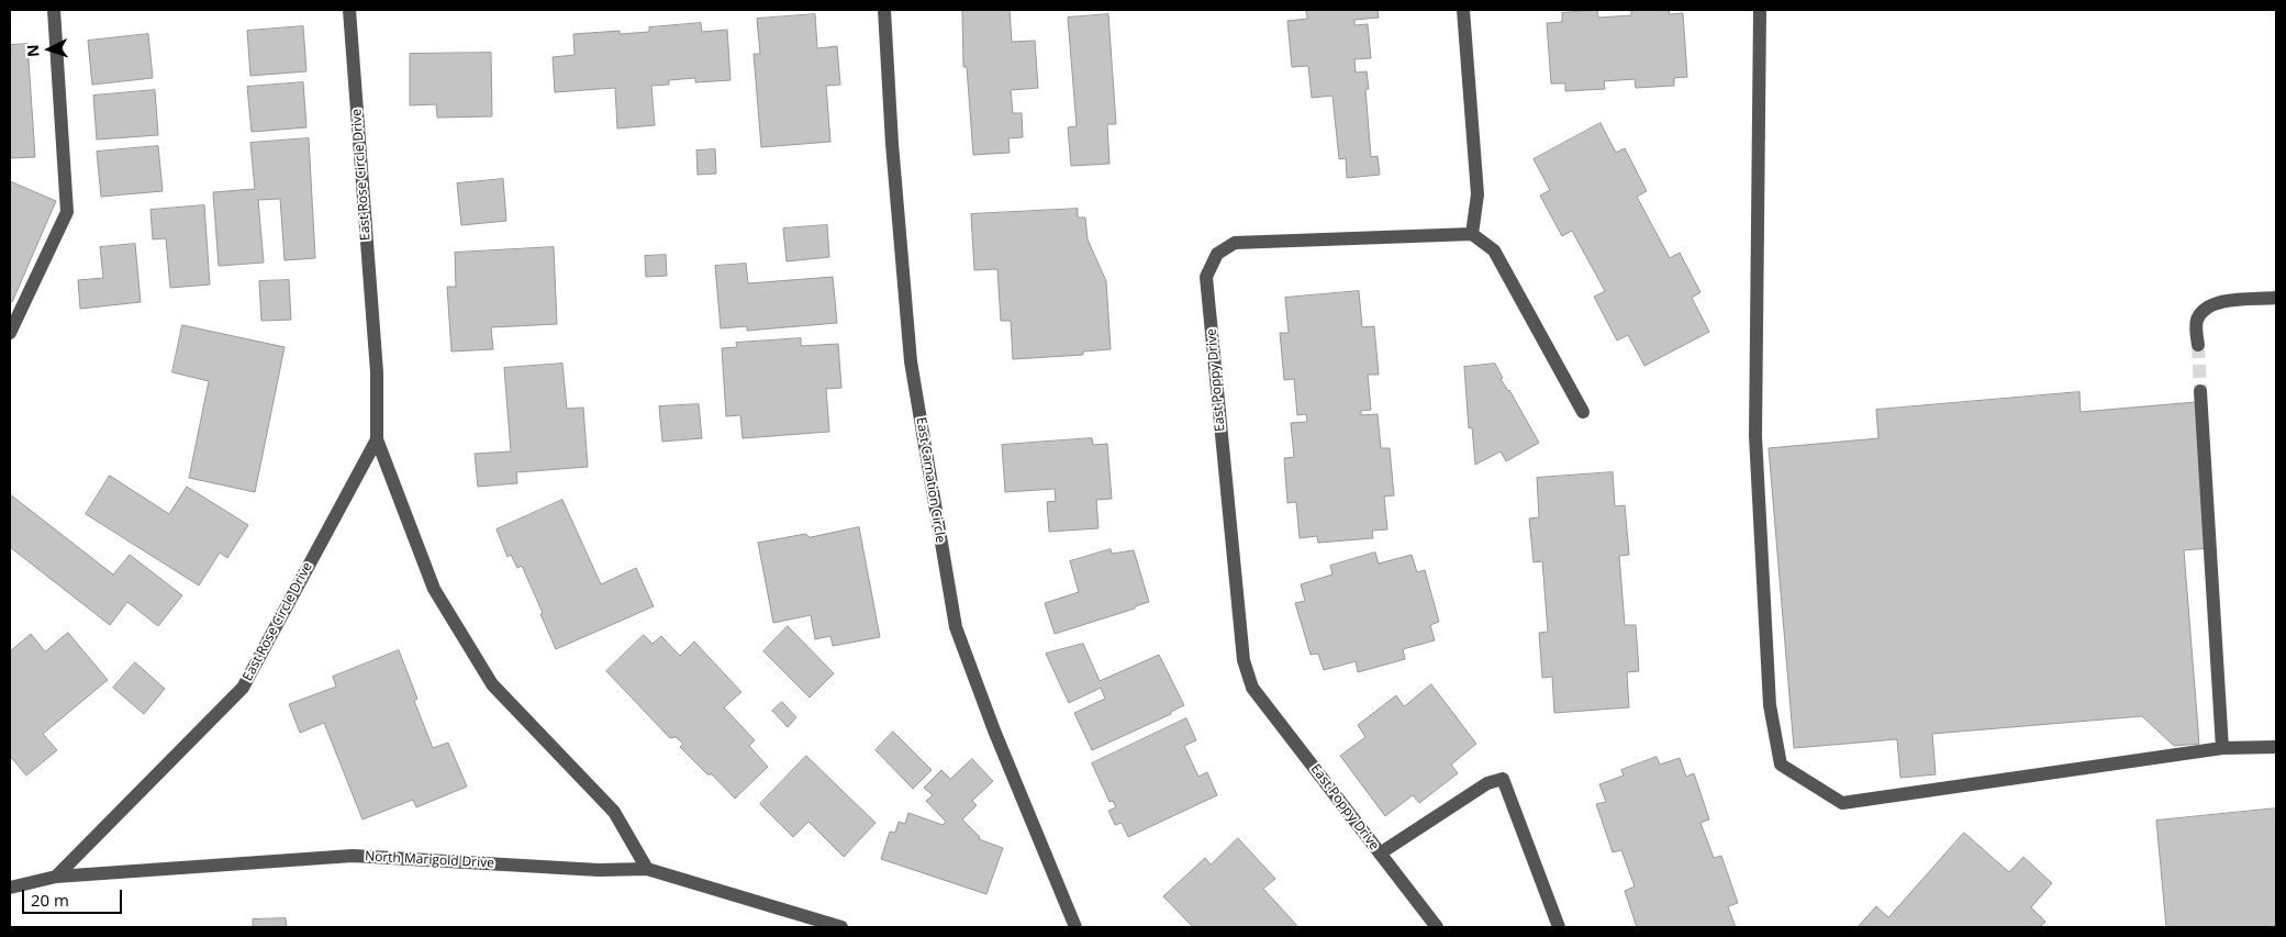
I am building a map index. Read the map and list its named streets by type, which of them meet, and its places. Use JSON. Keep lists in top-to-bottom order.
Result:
{
  "streets": {
    "street": [
      "East Rose Circle Drive",
      "East Poppy Drive",
      "East Carnation Circle",
      "North Marigold Drive"
    ]
  },
  "crossings": [
    ["East Rose Circle Drive", "North Marigold Drive"]
  ],
  "scale_bar": "20 m",
  "north": "left"
}
